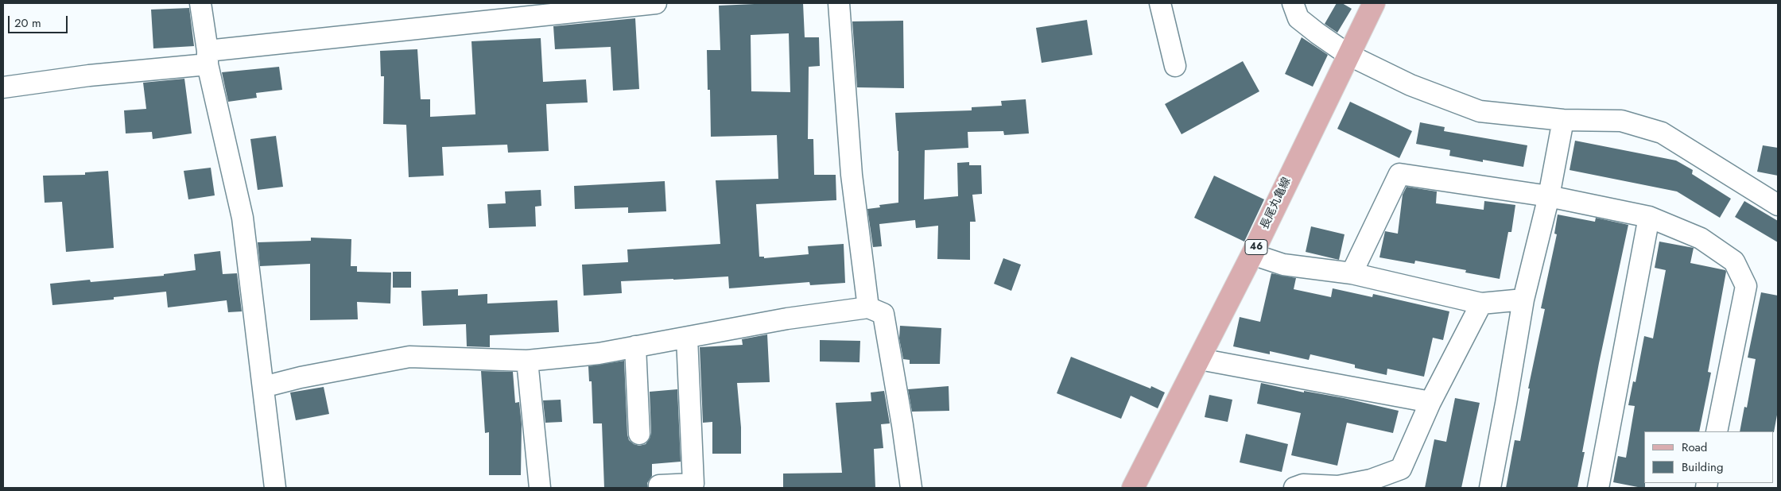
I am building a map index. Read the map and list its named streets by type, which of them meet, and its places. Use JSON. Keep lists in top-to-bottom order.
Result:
{
  "streets": {
    "main road": ["長尾丸亀線", "46"]
  },
  "legend": ["Road", "Building"],
  "scale_bar": "20 m"
}
